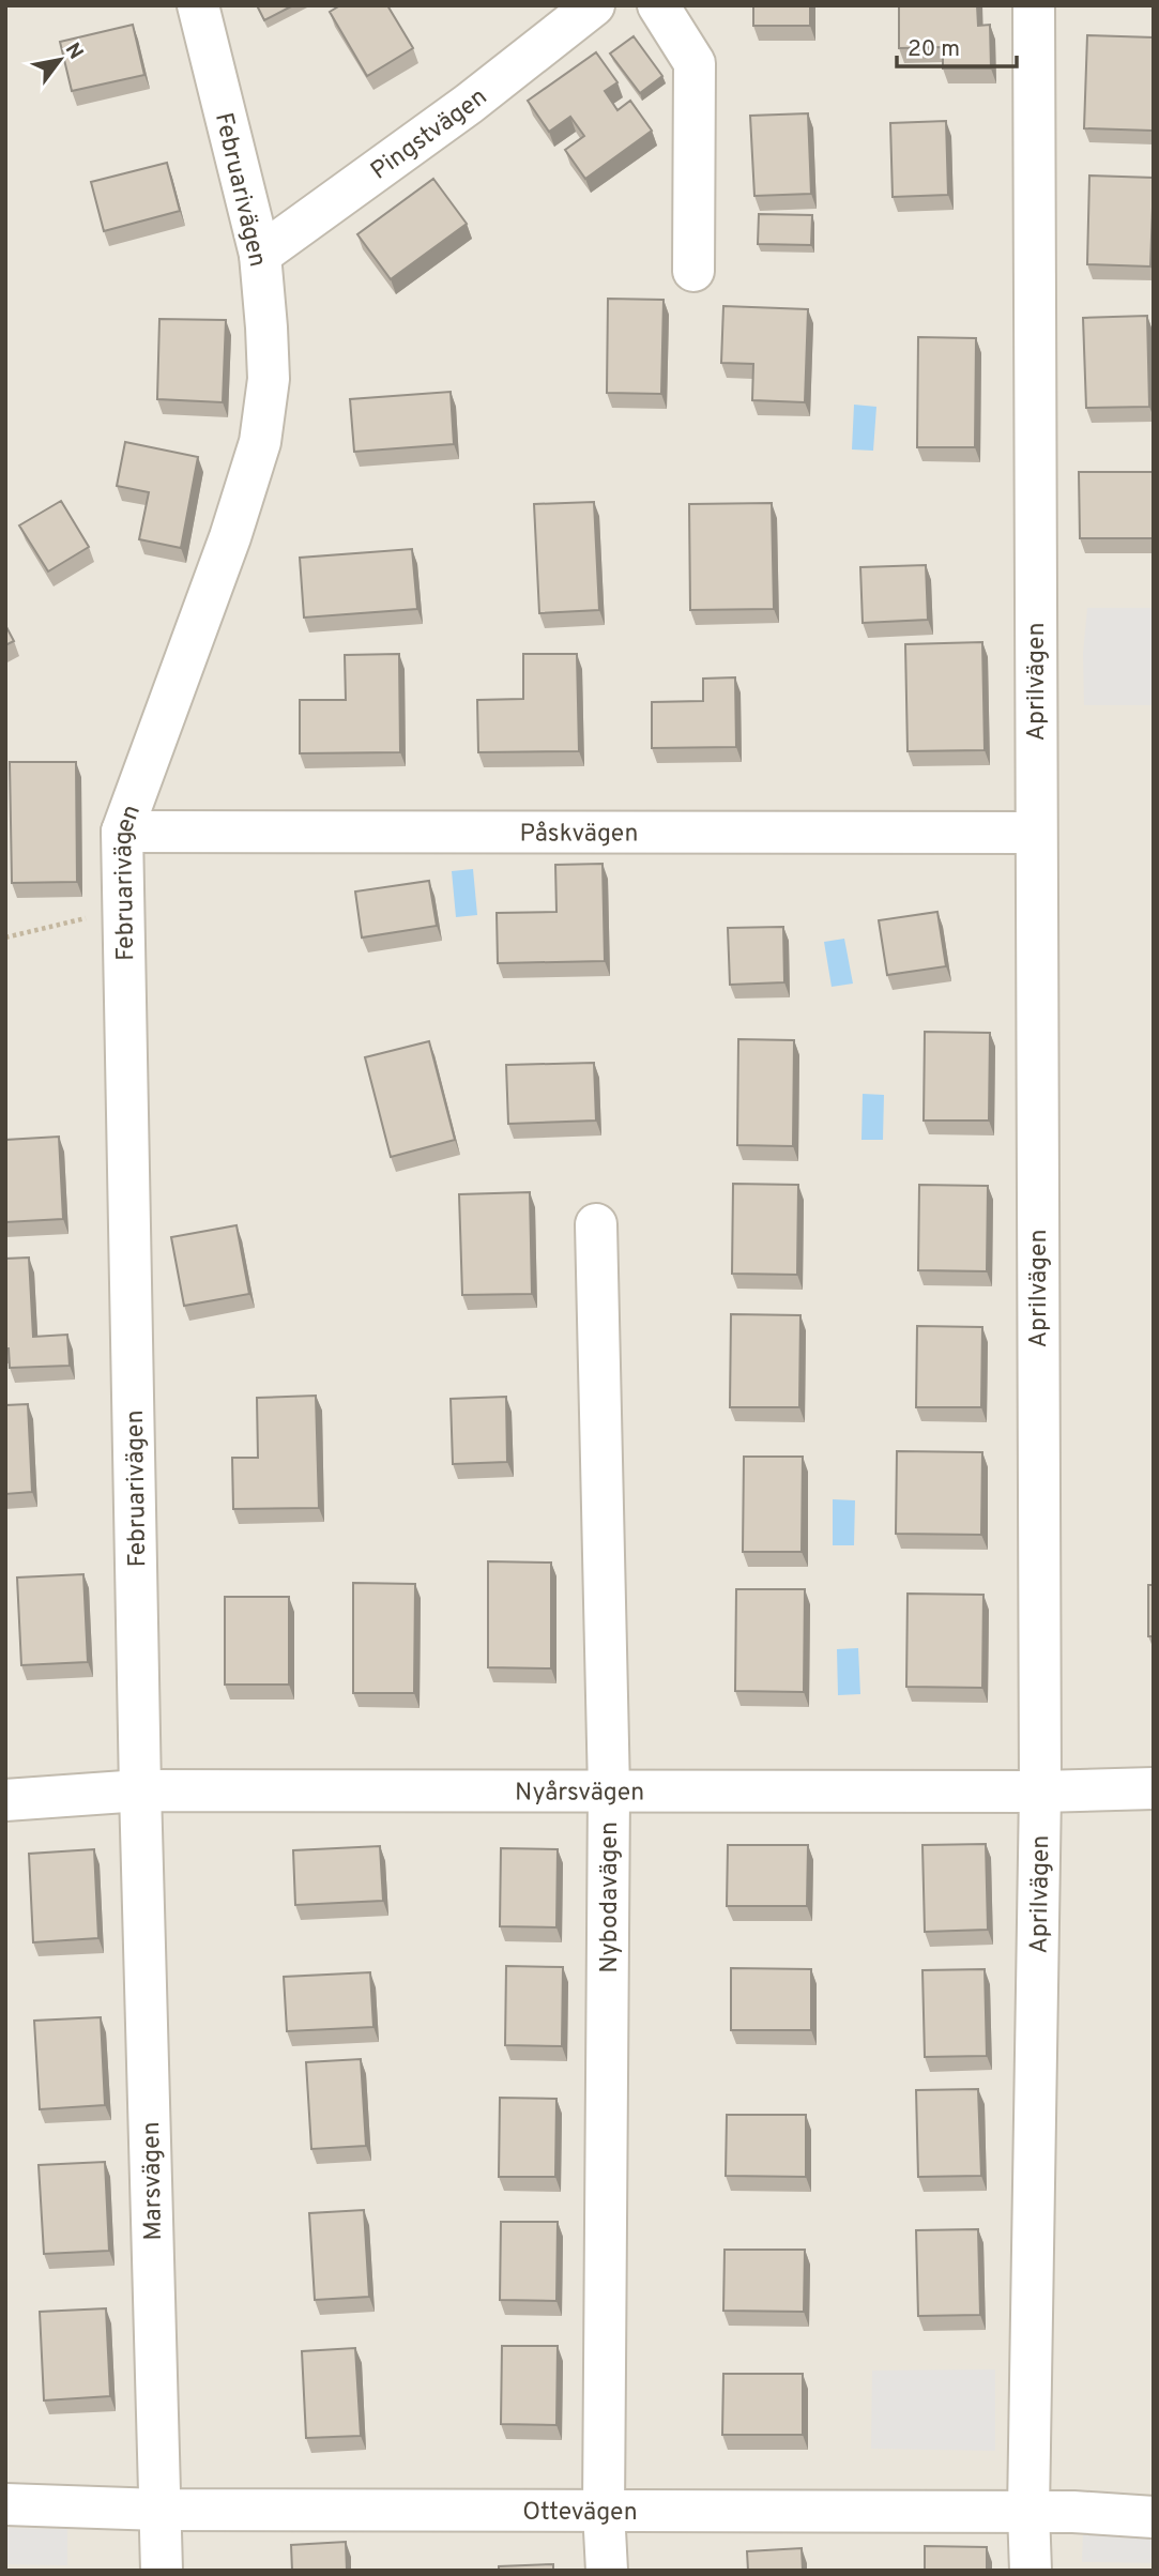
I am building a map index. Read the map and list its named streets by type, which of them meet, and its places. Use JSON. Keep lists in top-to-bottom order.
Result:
{
  "streets": {
    "street": [
      "Pingstvägen",
      "Februarivägen",
      "Aprilvägen",
      "Påskvägen",
      "Nyårsvägen",
      "Nybodavägen",
      "Marsvägen",
      "Ottevägen"
    ]
  },
  "crossings": [
    ["Pingstvägen", "Februarivägen"],
    ["Februarivägen", "Påskvägen"],
    ["Februarivägen", "Nyårsvägen"],
    ["Februarivägen", "Marsvägen"],
    ["Aprilvägen", "Påskvägen"],
    ["Aprilvägen", "Nyårsvägen"],
    ["Aprilvägen", "Ottevägen"],
    ["Nyårsvägen", "Nybodavägen"],
    ["Nyårsvägen", "Marsvägen"],
    ["Nybodavägen", "Ottevägen"],
    ["Marsvägen", "Ottevägen"]
  ],
  "scale_bar": "20 m",
  "north": "top right"
}
